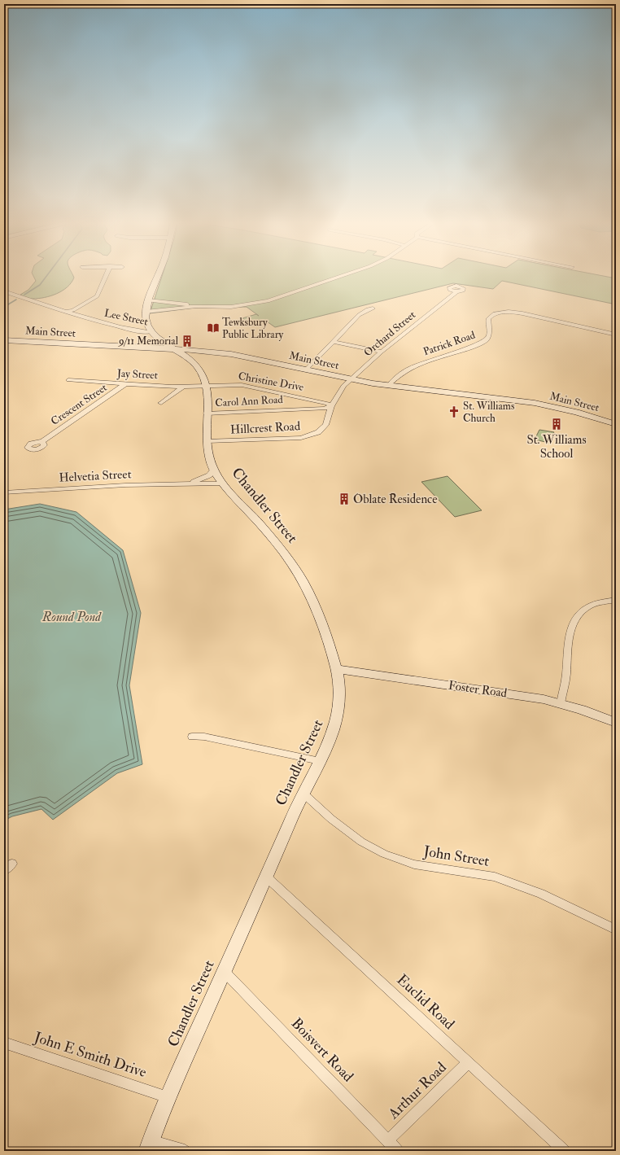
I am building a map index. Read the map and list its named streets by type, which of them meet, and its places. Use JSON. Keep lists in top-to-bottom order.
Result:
{
  "streets": {
    "main road": ["Main Street", "Chandler Street", "Foster Road"],
    "street": [
      "Lee Street",
      "Orchard Street",
      "Patrick Road",
      "Jay Street",
      "Christine Drive",
      "Carol Ann Road",
      "Crescent Street",
      "Hillcrest Road",
      "Helvetia Street",
      "John Street",
      "Euclid Road",
      "Boisvert Road",
      "John E Smith Drive",
      "Arthur Road"
    ]
  },
  "crossings": [
    ["Lee Street", "Chandler Street"],
    ["Main Street", "Orchard Street"],
    ["Main Street", "Patrick Road"],
    ["Main Street", "Hillcrest Road"],
    ["Main Street", "Chandler Street"],
    ["Orchard Street", "Hillcrest Road"],
    ["Jay Street", "Christine Drive"],
    ["Jay Street", "Crescent Street"],
    ["Jay Street", "Chandler Street"],
    ["Christine Drive", "Carol Ann Road"],
    ["Christine Drive", "Hillcrest Road"],
    ["Christine Drive", "Chandler Street"],
    ["Carol Ann Road", "Hillcrest Road"],
    ["Carol Ann Road", "Chandler Street"],
    ["Hillcrest Road", "Chandler Street"],
    ["Helvetia Street", "Chandler Street"],
    ["Chandler Street", "Foster Road"],
    ["Chandler Street", "John Street"],
    ["Chandler Street", "Euclid Road"],
    ["Chandler Street", "Boisvert Road"],
    ["Chandler Street", "John E Smith Drive"],
    ["Euclid Road", "Arthur Road"],
    ["Boisvert Road", "Arthur Road"]
  ],
  "water": ["Round Pond"],
  "places": {
    "library": ["Tewksbury Public Library"],
    "building": ["9/11 Memorial", "St. Williams School", "Oblate Residence"],
    "church": ["St. Williams Church"]
  }
}
